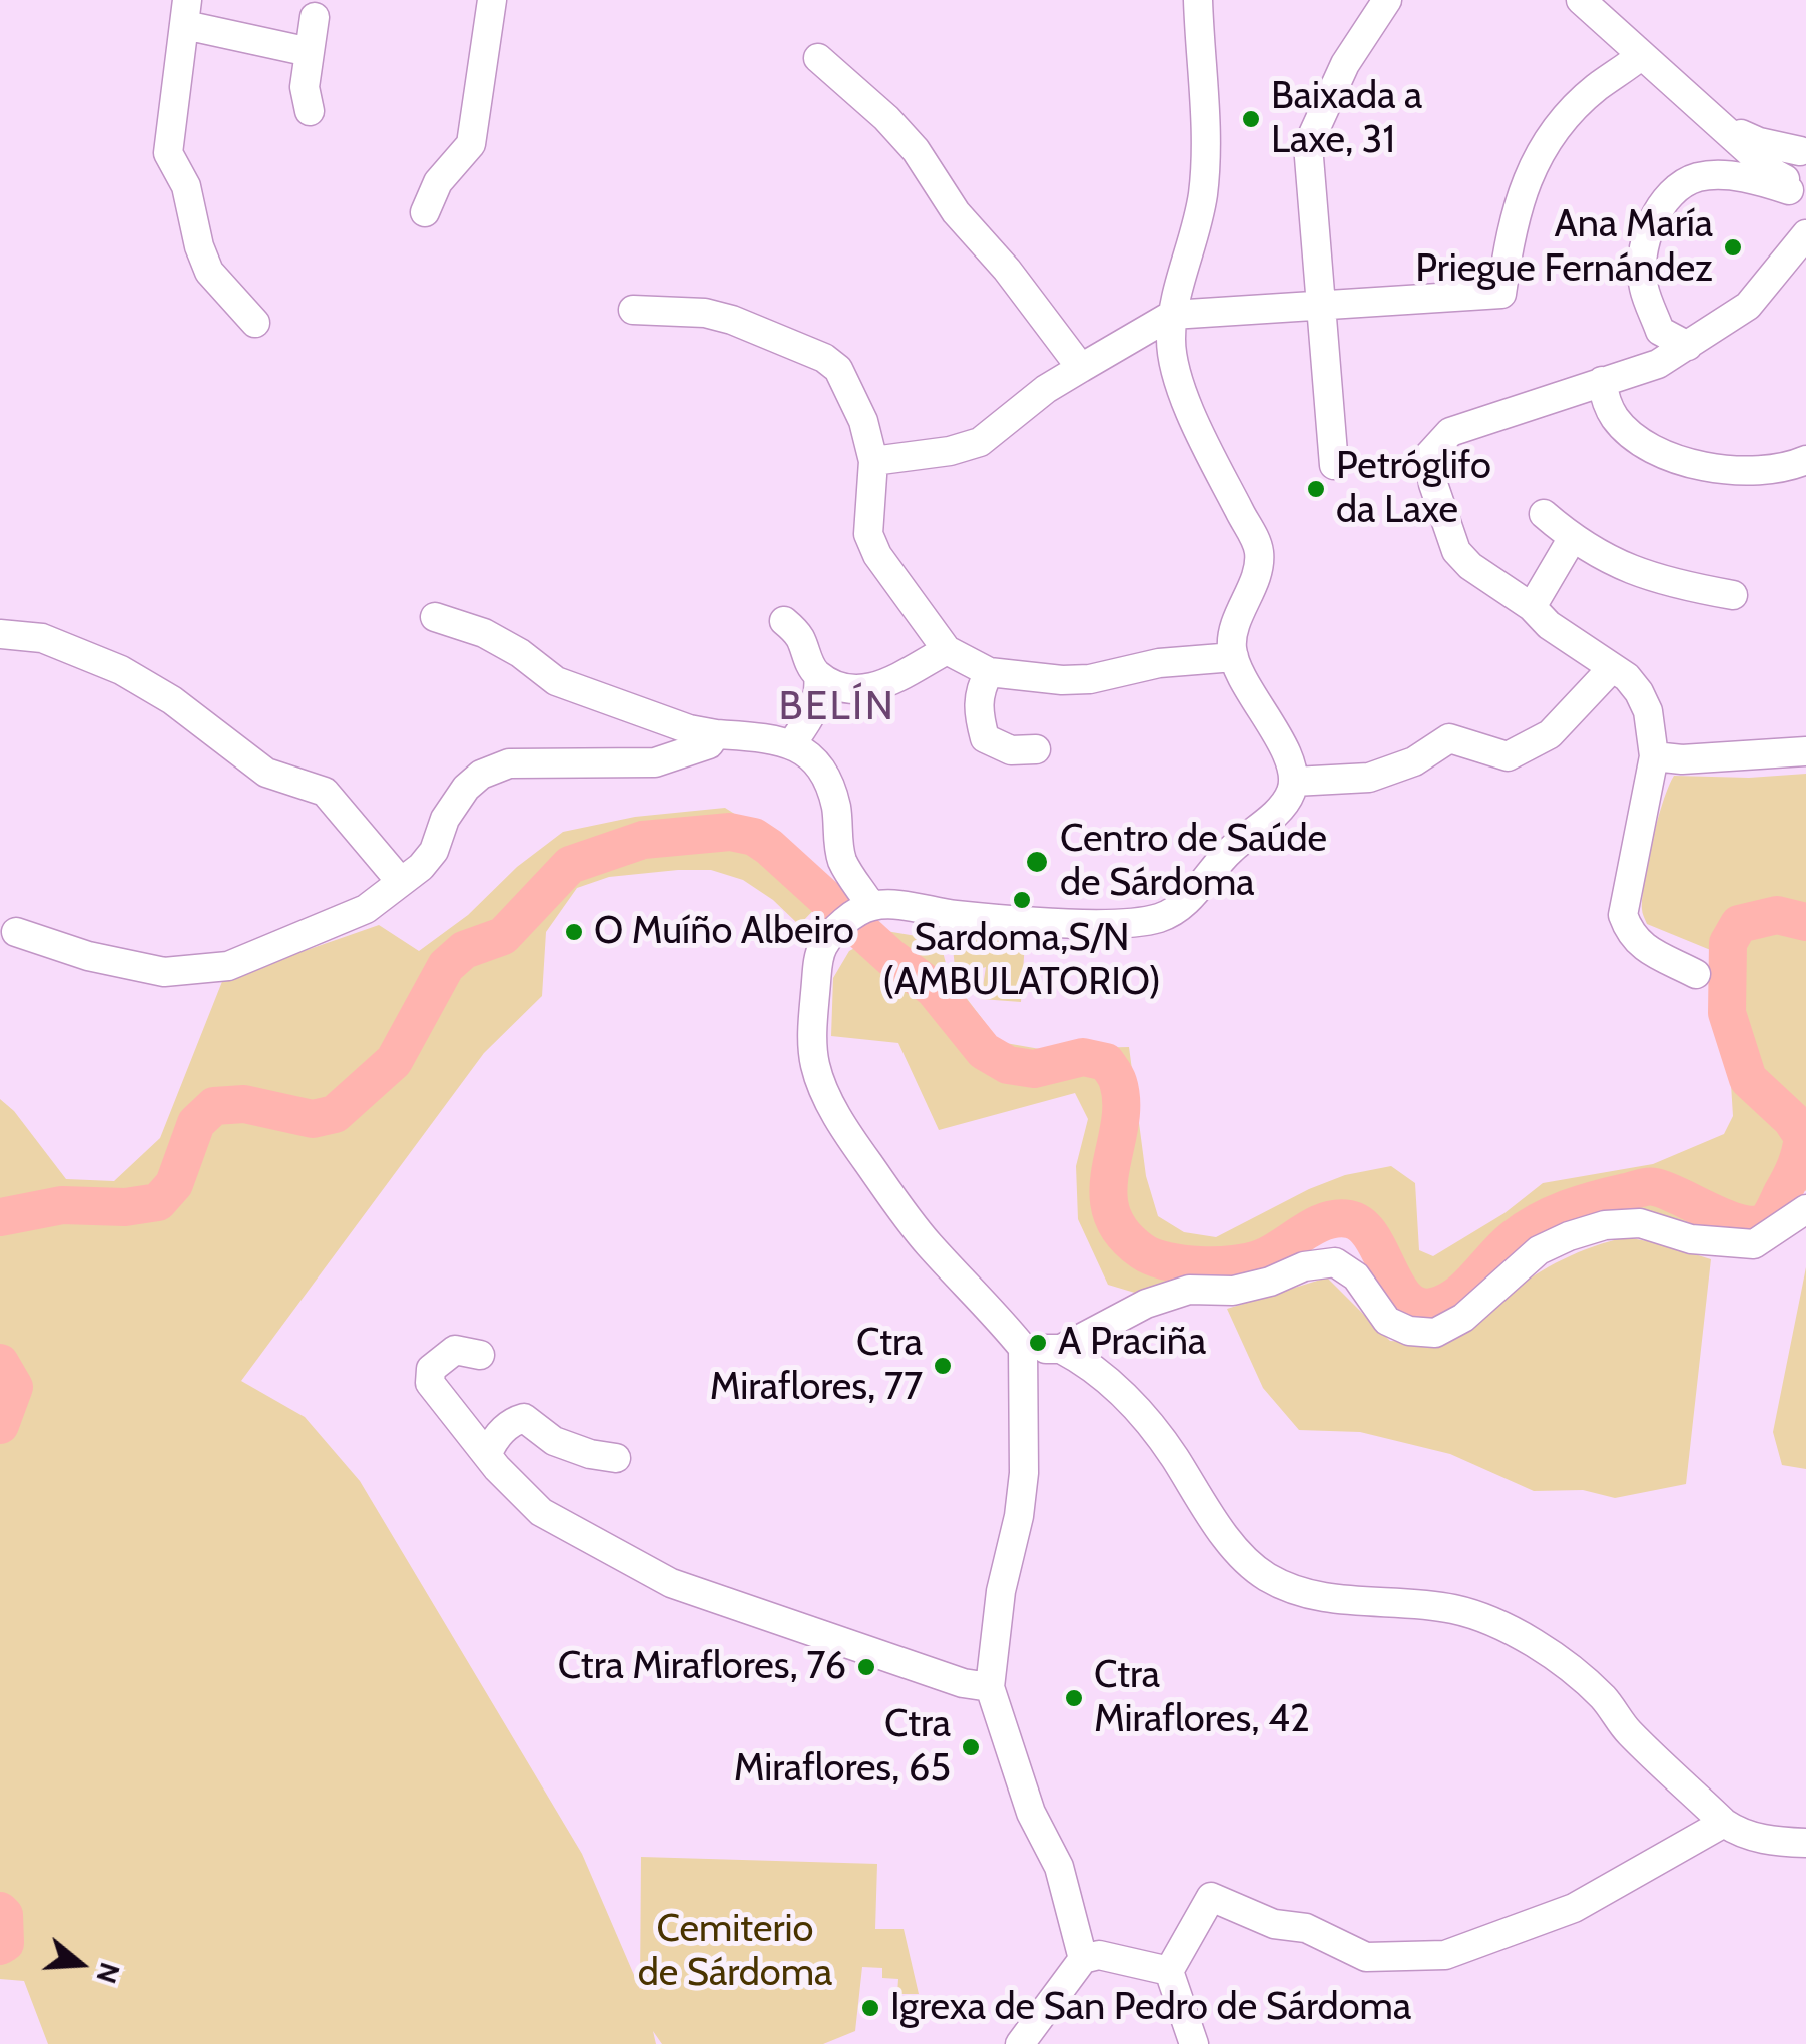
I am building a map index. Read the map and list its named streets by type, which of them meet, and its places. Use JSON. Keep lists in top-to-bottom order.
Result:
{
  "districts": ["BELÍN"],
  "parks": ["Cemiterio de Sárdoma"],
  "places": [
    "Baixada a Laxe, 31",
    "Ana María Priegue Fernández",
    "Petróglifo da Laxe",
    "Centro de Saúde de Sárdoma",
    "Sardoma,S/N (AMBULATORIO)",
    "O Muíño Albeiro",
    "A Praciña",
    "Ctra Miraflores, 77",
    "Ctra Miraflores, 76",
    "Ctra Miraflores, 42",
    "Ctra Miraflores, 65",
    "Igrexa de San Pedro de Sárdoma"
  ],
  "north": "right"
}
